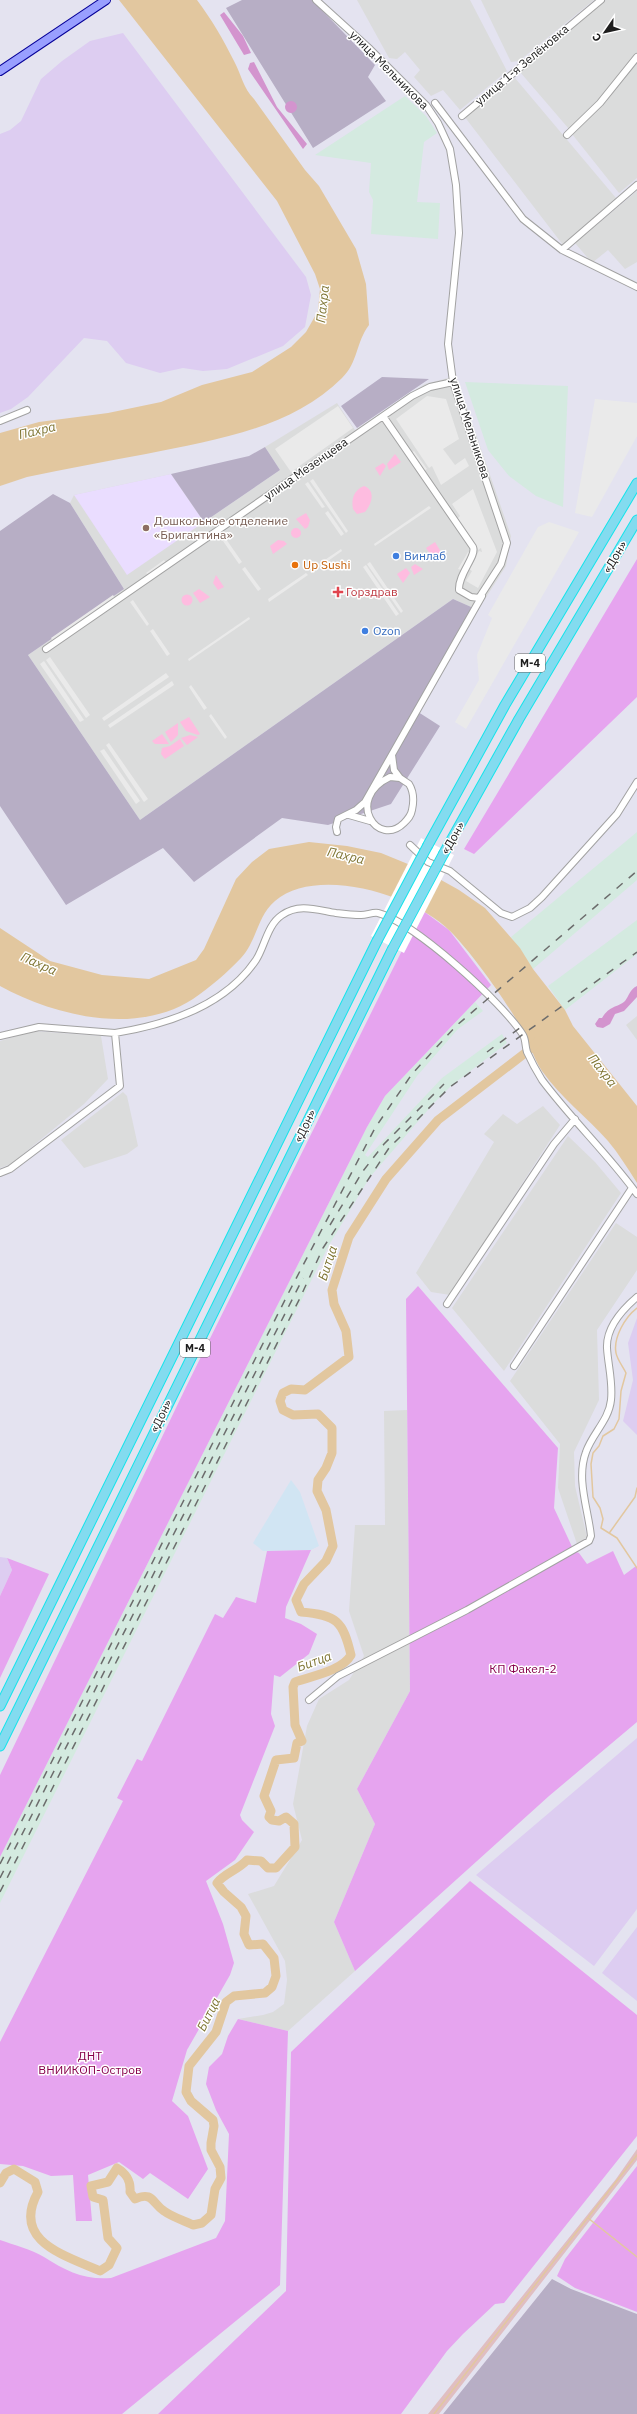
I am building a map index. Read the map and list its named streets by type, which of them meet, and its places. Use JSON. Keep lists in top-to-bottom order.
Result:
{
  "streets": {
    "highway": ["«Дон»", "М-4"],
    "street": ["улица 1-я Зелёновка", "улица Мельникова", "улица Мезенцева"]
  },
  "crossings": [
    ["улица Мельникова", "улица Мезенцева"]
  ],
  "water": ["Пахра", "Битца"],
  "parks": ["КП Факел-2", "ДНТ ВНИИКОП-Остров"],
  "places": {
    "other": [
      "Дошкольное отделение «Бригантина»",
      "Винлаб",
      "Up Sushi",
      "Ozon"
    ],
    "health": ["Горздрав"]
  },
  "north": "bottom left"
}
